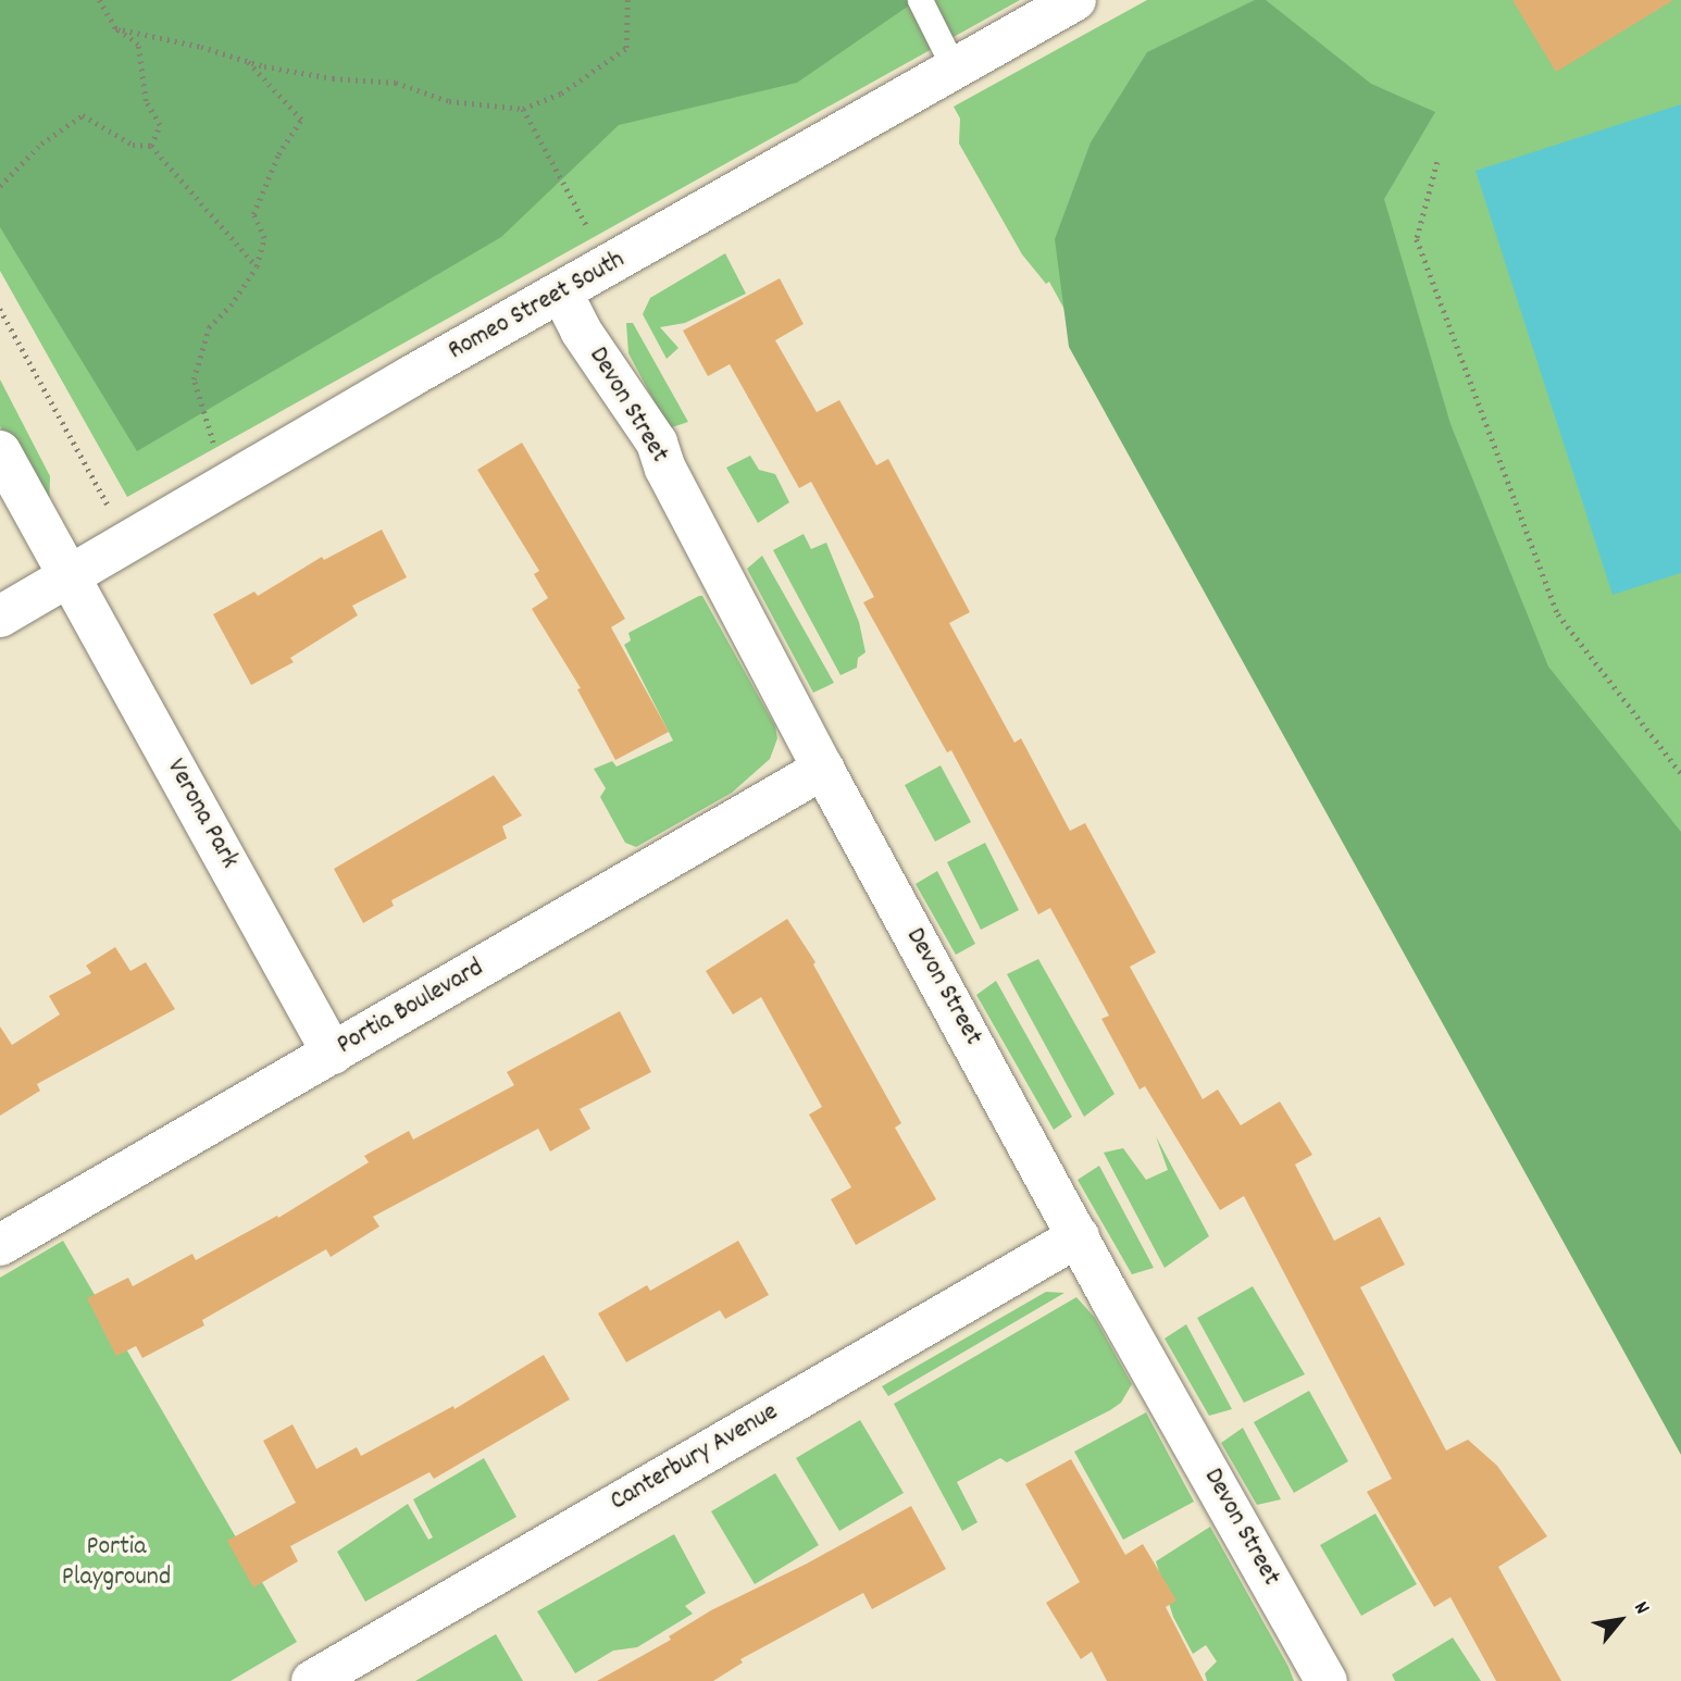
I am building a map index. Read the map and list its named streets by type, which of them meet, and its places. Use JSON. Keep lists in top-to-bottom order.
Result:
{
  "streets": {
    "street": [
      "Romeo Street South",
      "Devon Street",
      "Verona Park",
      "Portia Boulevard",
      "Canterbury Avenue"
    ]
  },
  "crossings": [
    ["Romeo Street South", "Devon Street"],
    ["Romeo Street South", "Verona Park"],
    ["Devon Street", "Portia Boulevard"],
    ["Devon Street", "Canterbury Avenue"],
    ["Verona Park", "Portia Boulevard"]
  ],
  "parks": ["Portia Playground"],
  "north": "top right"
}
